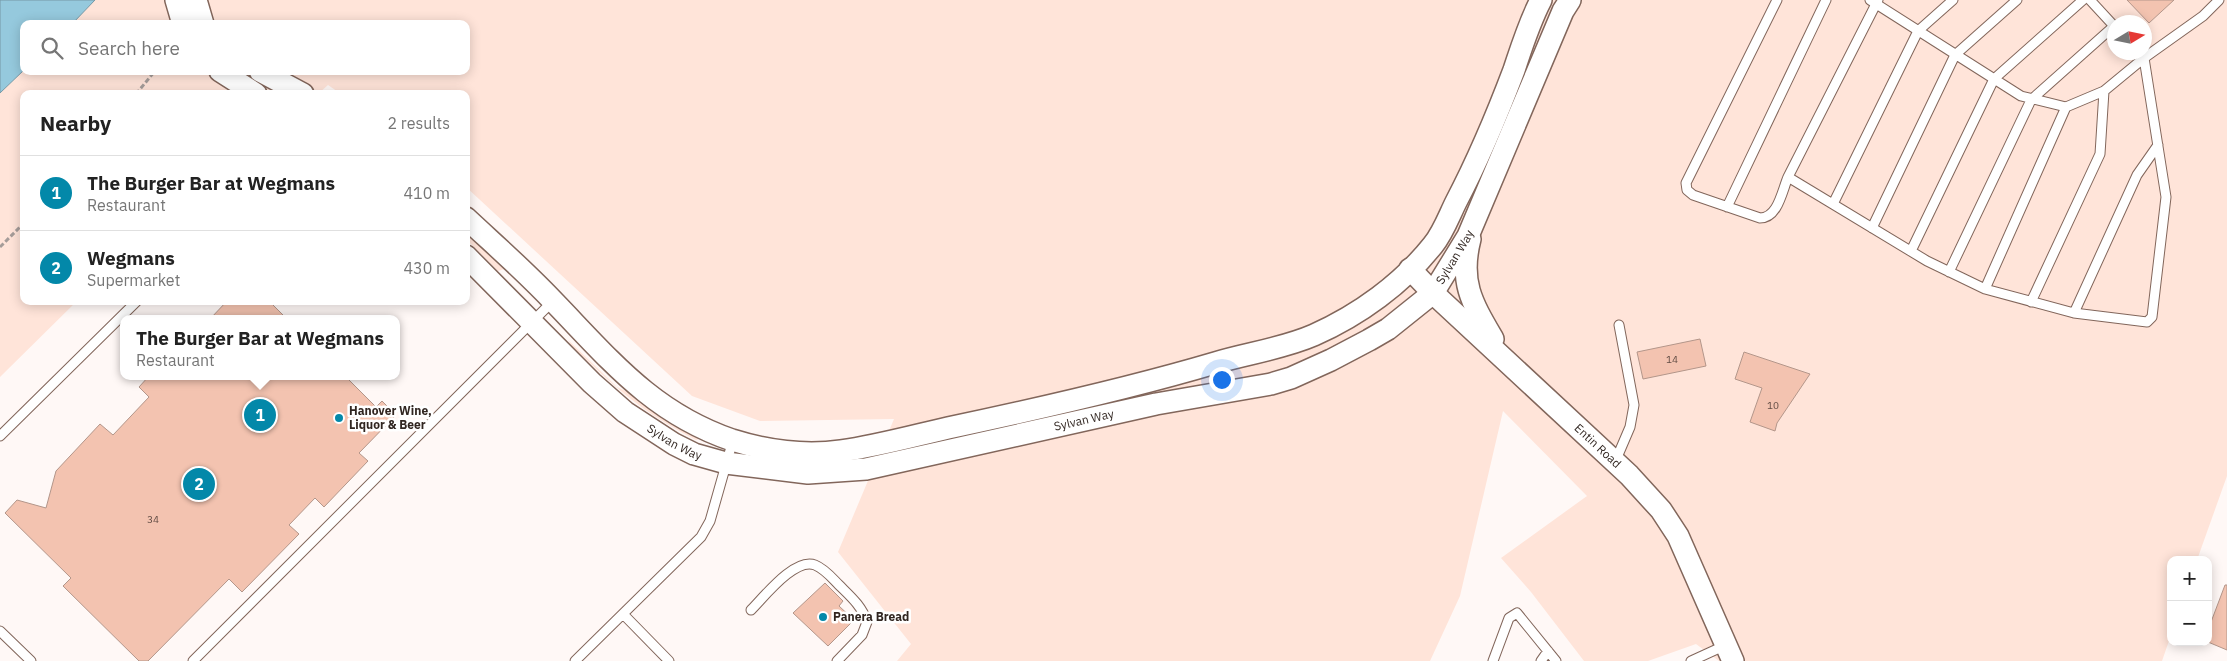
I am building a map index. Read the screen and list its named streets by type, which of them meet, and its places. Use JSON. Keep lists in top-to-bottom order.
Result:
{
  "streets": {
    "street": ["Sylvan Way", "Entin Road"]
  },
  "crossings": [
    ["Sylvan Way", "Entin Road"]
  ],
  "places": ["Hanover Wine, Liquor & Beer", "Panera Bread"],
  "house_numbers": ["14", "10", "34"],
  "north": "right",
  "page": {
    "search": "Search here",
    "heading": ["Nearby", "2 results"],
    "list": [
      {
        "mark": "1",
        "name": "The Burger Bar at Wegmans",
        "note": "Restaurant",
        "value": "410 m"
      },
      {
        "mark": "2",
        "name": "Wegmans",
        "note": "Supermarket",
        "value": "430 m"
      }
    ],
    "popup": ["The Burger Bar at Wegmans", "Restaurant"],
    "pins": ["1", "2"],
    "map_buttons": ["+", "−"]
  }
}
